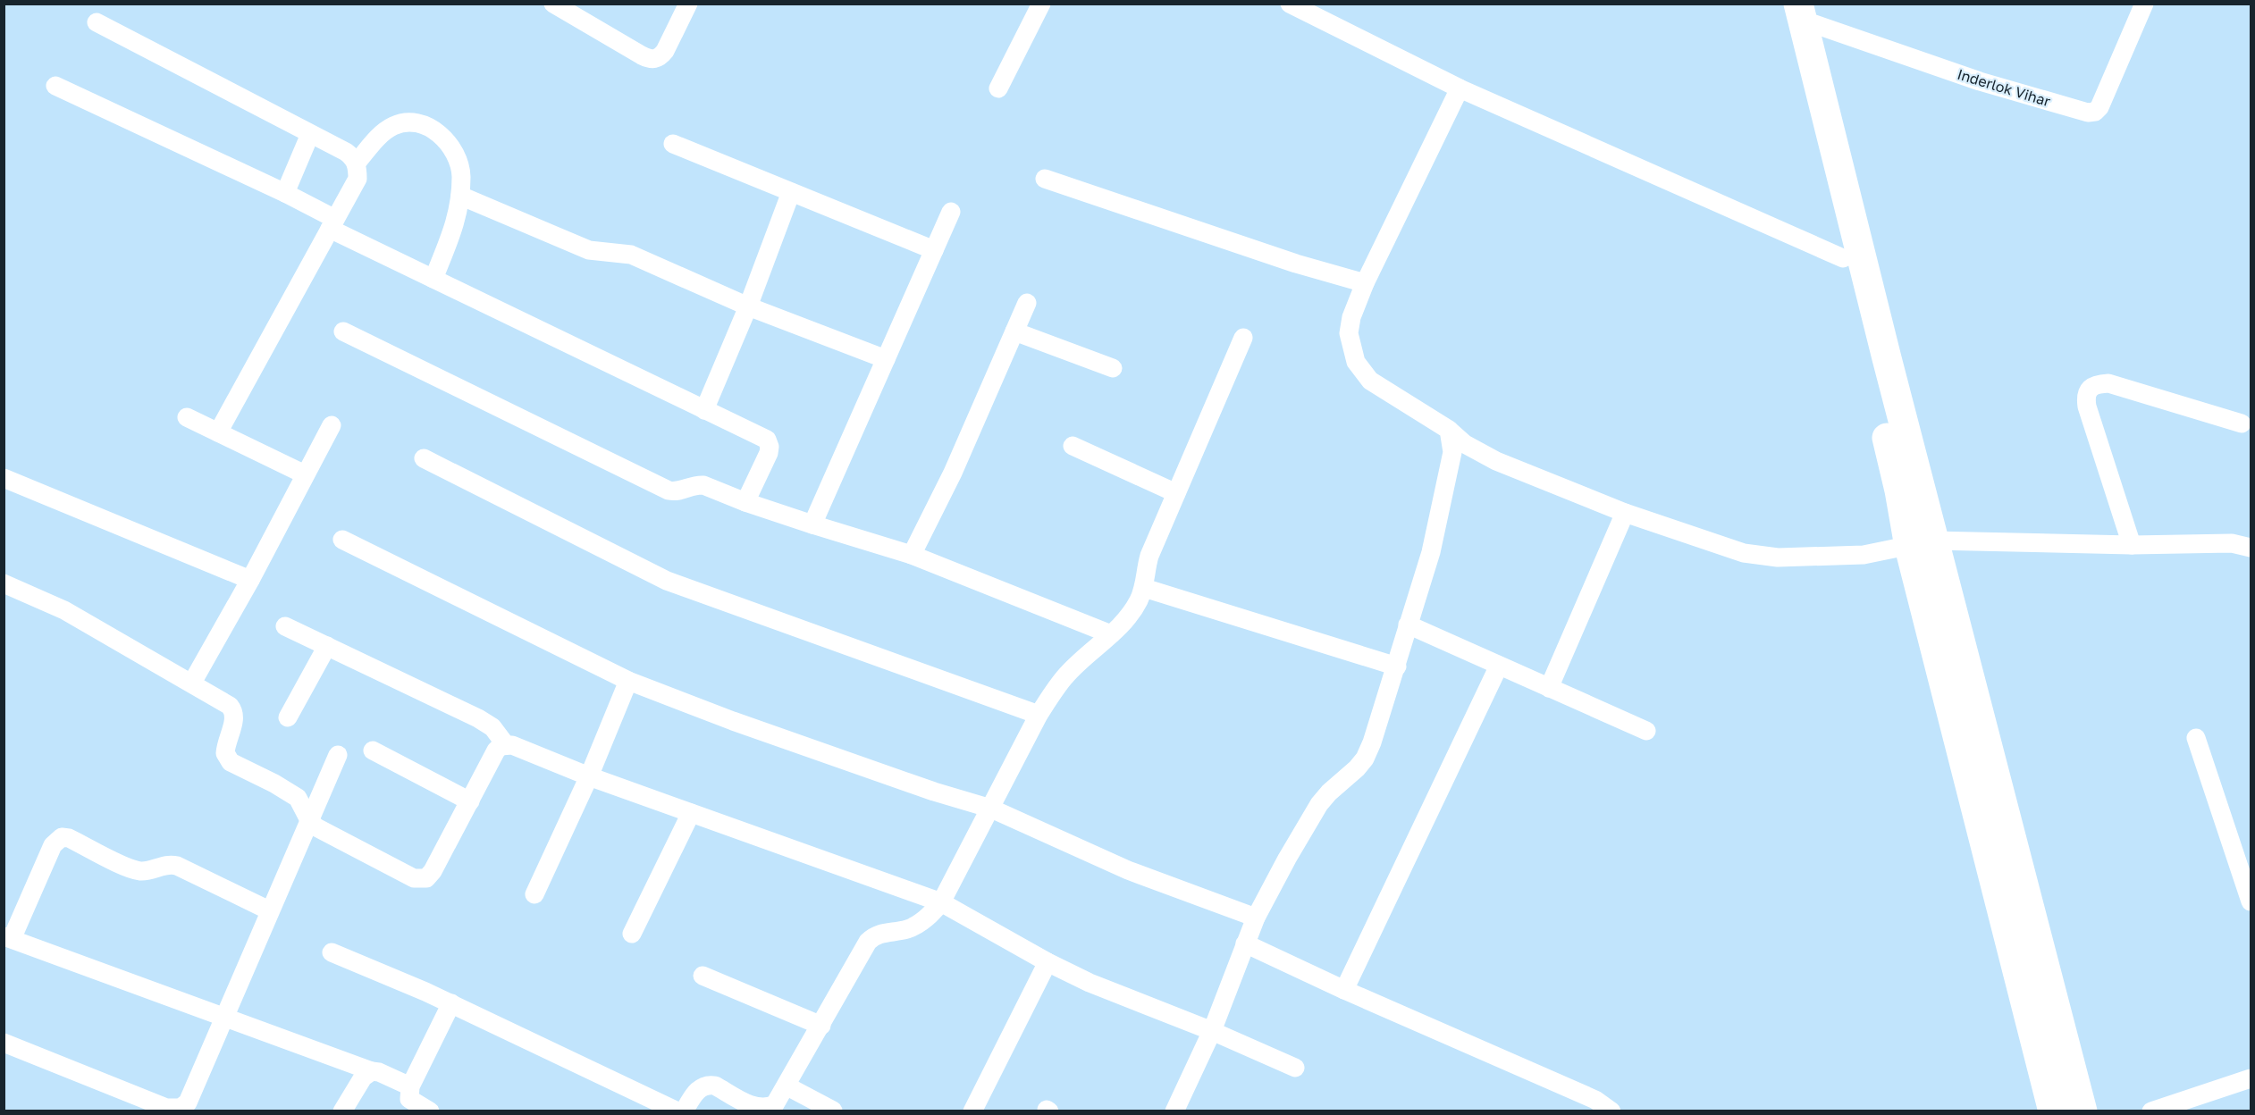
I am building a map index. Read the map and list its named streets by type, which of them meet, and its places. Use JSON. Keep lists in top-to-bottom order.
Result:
{
  "streets": {
    "street": ["Inderlok Vihar"]
  }
}
